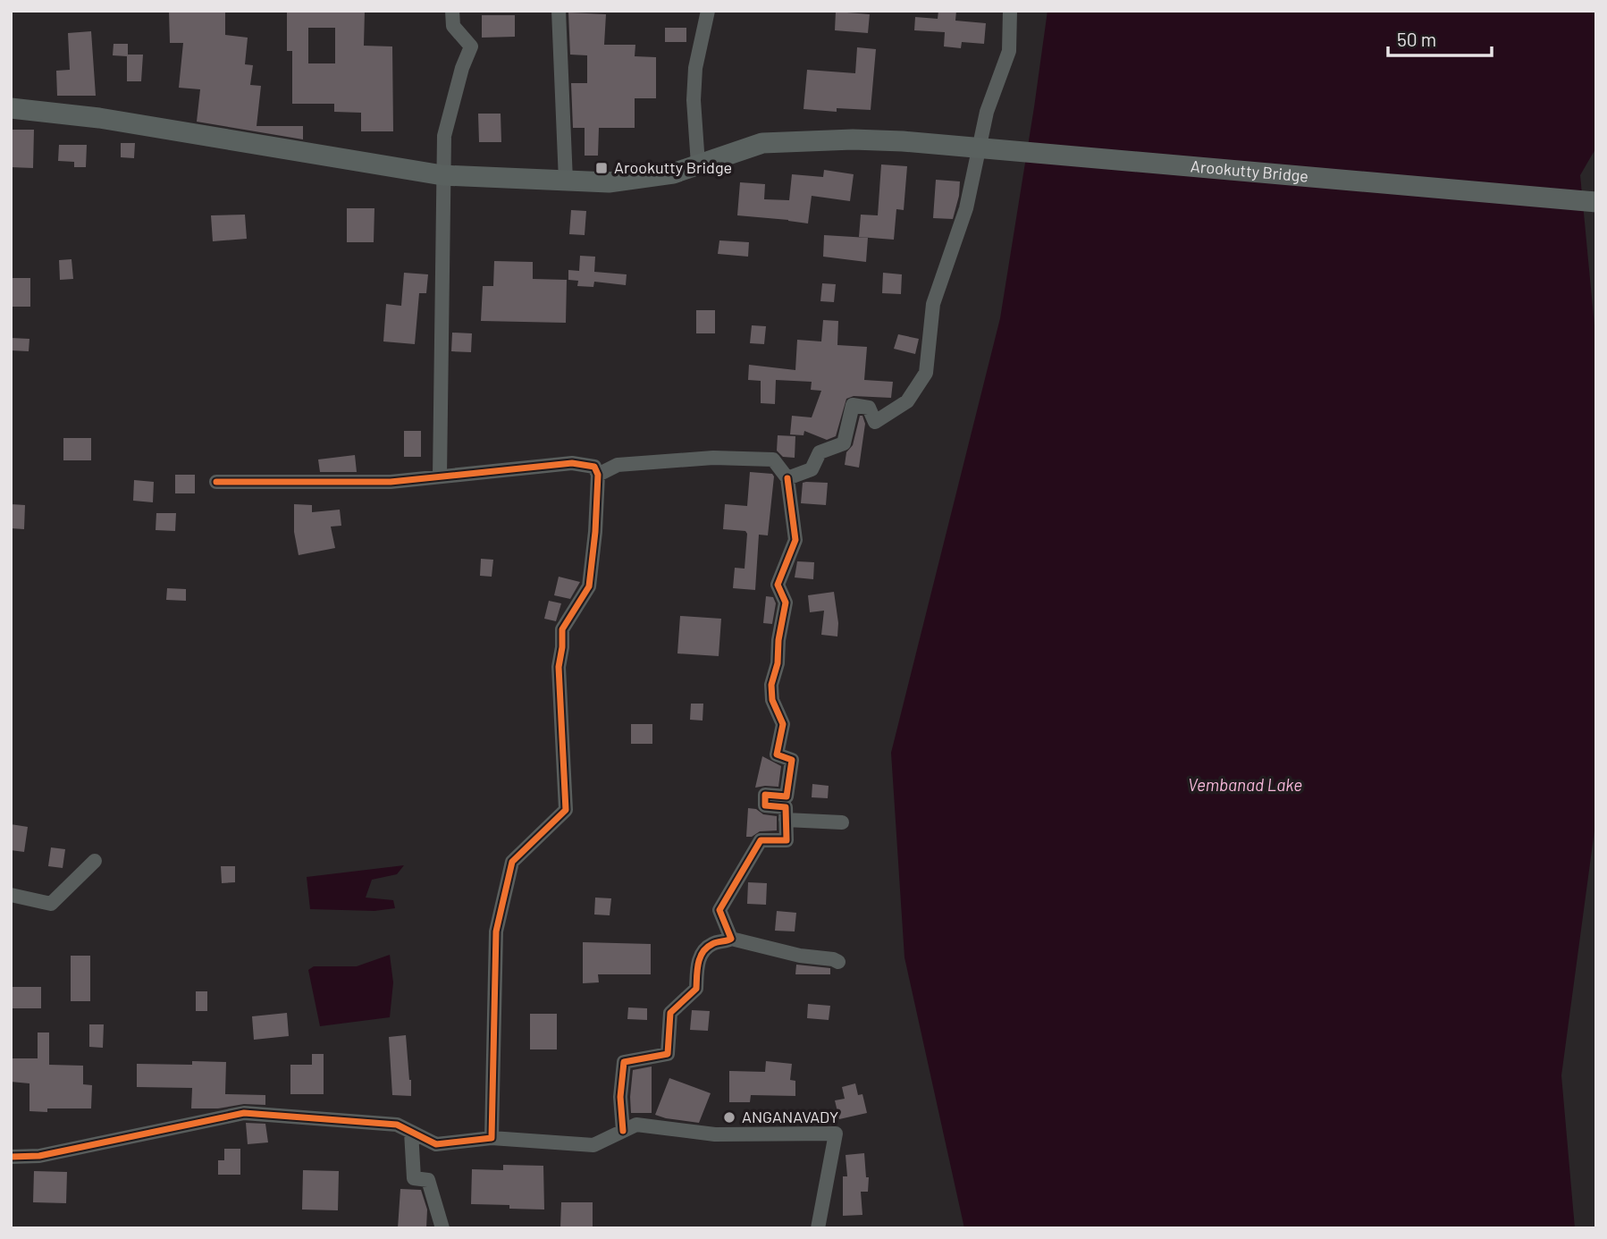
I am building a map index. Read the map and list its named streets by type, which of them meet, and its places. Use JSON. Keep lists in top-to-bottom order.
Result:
{
  "streets": {
    "main road": ["Arookutty Bridge"]
  },
  "water": ["Vembanad Lake"],
  "places": {
    "transit": ["Arookutty Bridge"],
    "other": ["ANGANAVADY"]
  },
  "scale_bar": "50 m"
}
